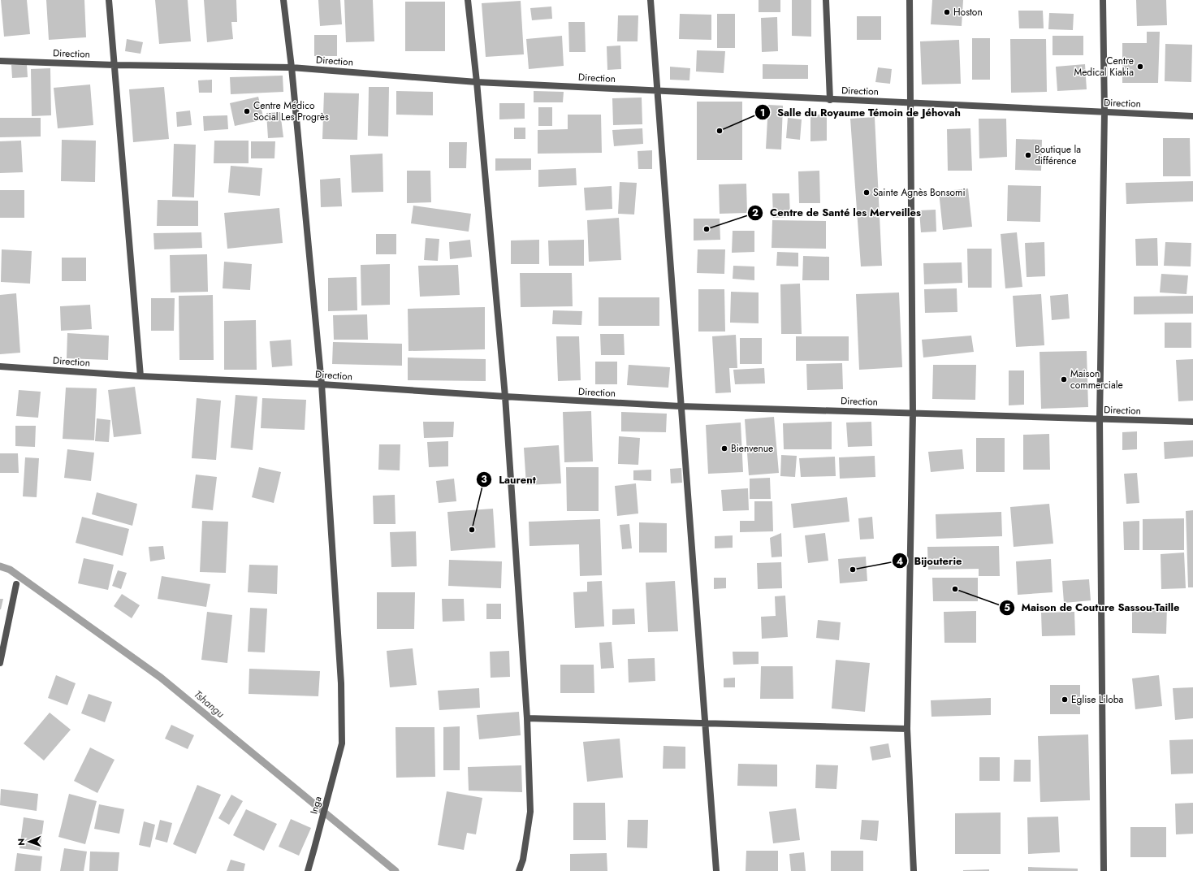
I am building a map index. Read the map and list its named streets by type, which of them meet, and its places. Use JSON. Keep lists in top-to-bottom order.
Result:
{
  "streets": {
    "street": ["Direction", "Inga"]
  },
  "crossings": [
    ["Direction", "Inga"]
  ],
  "water": ["Tshangu"],
  "places": [
    "Hoston",
    "Centre Medical Kiakia",
    "Centre Médico Social Les Progrès",
    "Salle du Royaume Témoin de Jéhovah",
    "Boutique la différence",
    "Sainte Agnès Bonsomi",
    "Centre de Santé les Merveilles",
    "Maison commerciale",
    "Bienvenue",
    "Laurent",
    "Bijouterie",
    "Maison de Couture Sassou-Taille",
    "Eglise Liloba"
  ],
  "north": "left"
}
